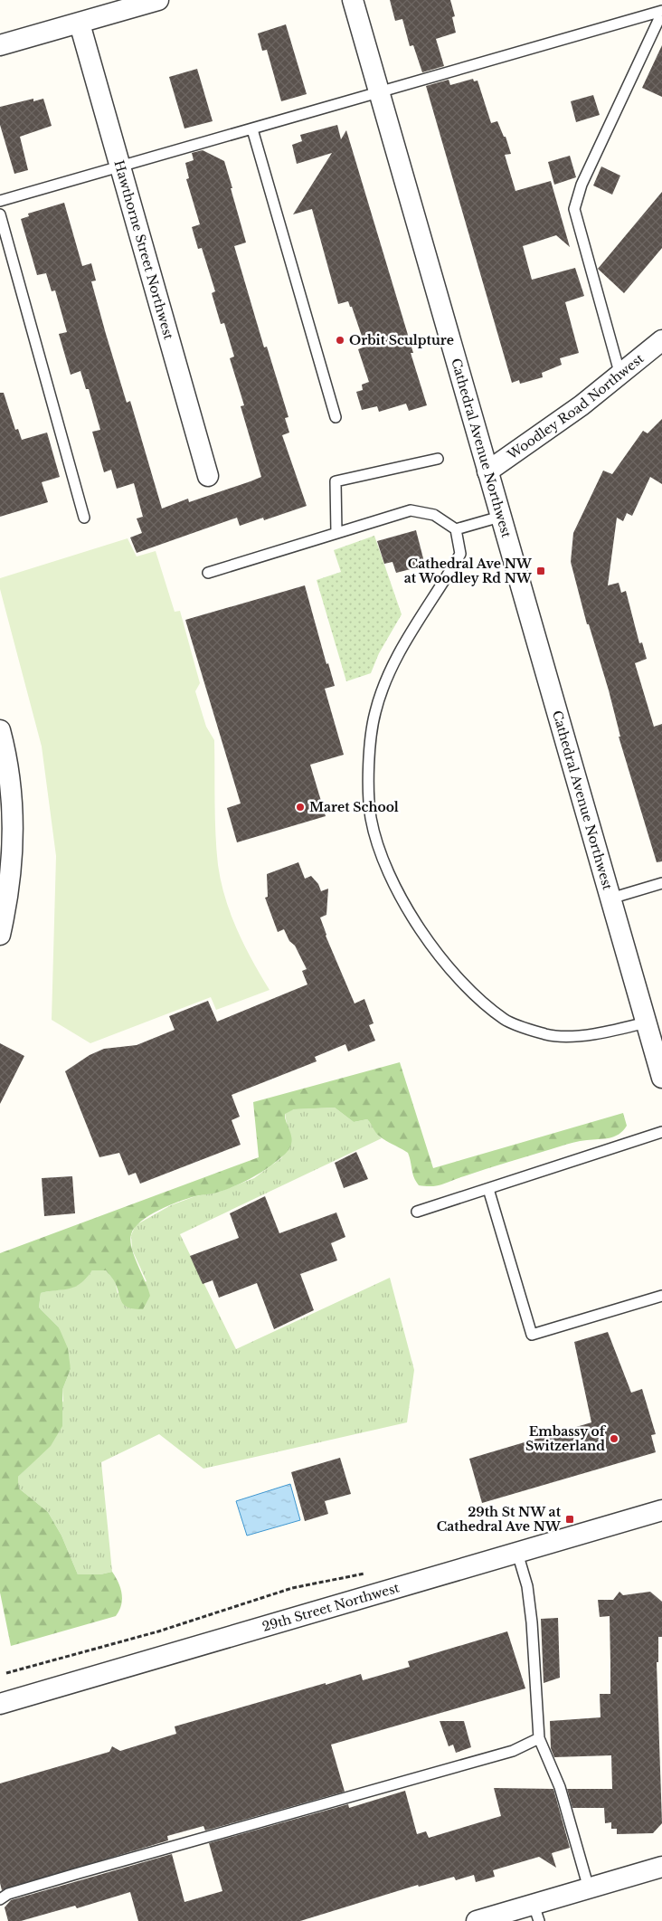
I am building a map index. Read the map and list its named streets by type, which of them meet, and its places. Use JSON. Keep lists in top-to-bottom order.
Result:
{
  "streets": {
    "street": [
      "Hawthorne Street Northwest",
      "Woodley Road Northwest",
      "Cathedral Avenue Northwest",
      "29th Street Northwest"
    ]
  },
  "crossings": [
    ["Woodley Road Northwest", "Cathedral Avenue Northwest"]
  ],
  "places": {
    "other": ["Orbit Sculpture", "Maret School", "Embassy of Switzerland"],
    "transit": ["Cathedral Ave NW at Woodley Rd NW", "29th St NW at Cathedral Ave NW"]
  }
}
